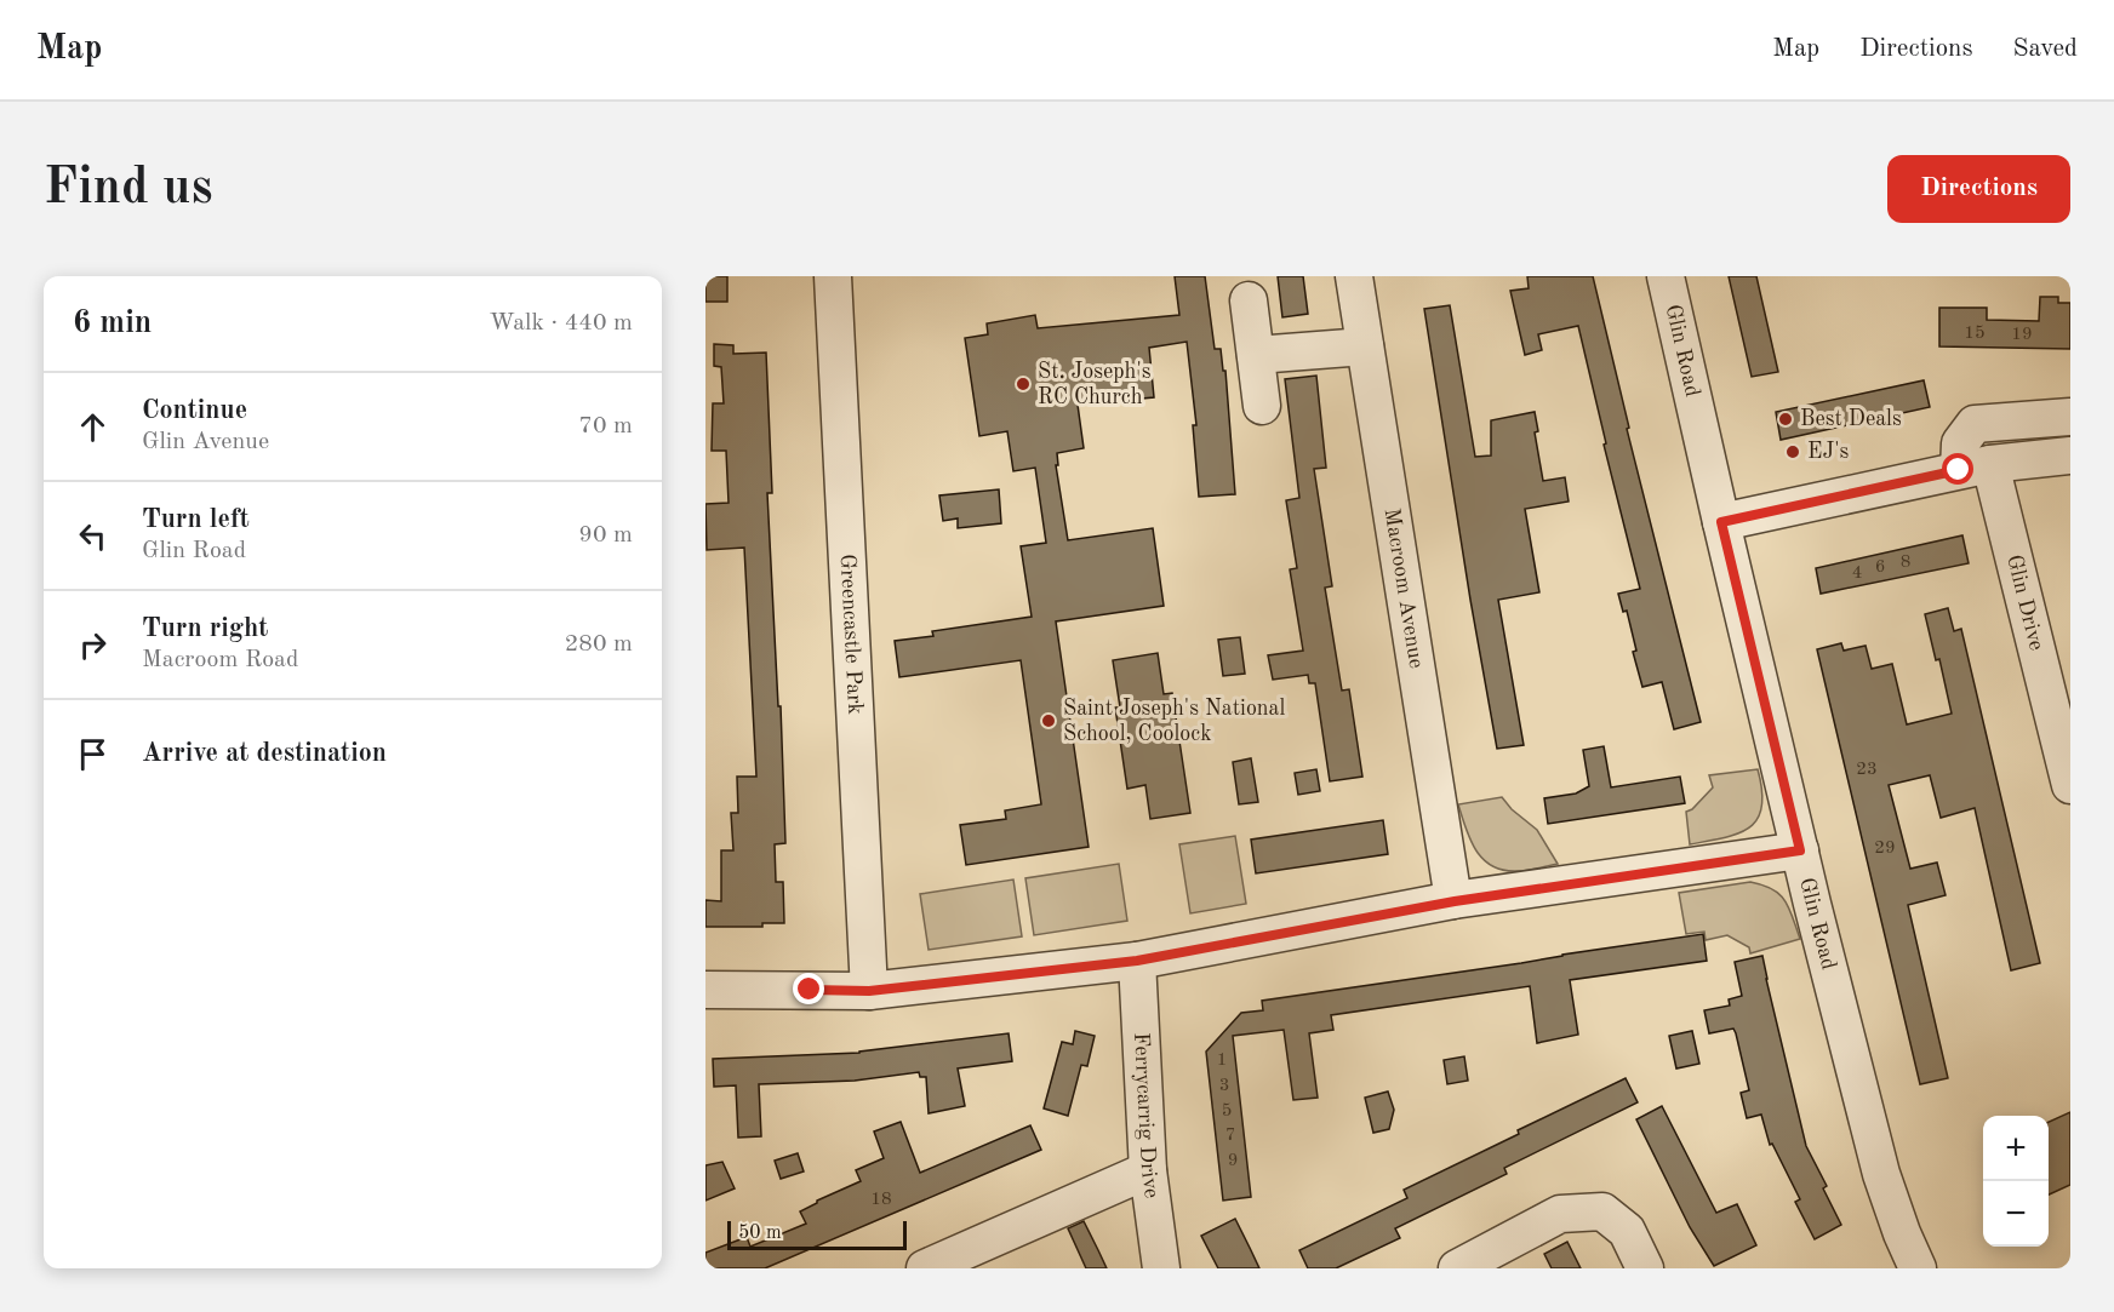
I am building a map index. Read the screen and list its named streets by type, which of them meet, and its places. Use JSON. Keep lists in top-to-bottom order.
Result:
{
  "streets": {
    "street": [
      "Glin Road",
      "Macroom Avenue",
      "Glin Drive",
      "Greencastle Park",
      "Ferrycarrig Drive"
    ]
  },
  "places": [
    "St. Joseph's RC Church",
    "Best Deals",
    "EJ's",
    "Saint Joseph's National School, Coolock"
  ],
  "house_numbers": [
    "15",
    "19",
    "8",
    "6",
    "4",
    "23",
    "29",
    "1",
    "3",
    "5",
    "7",
    "9",
    "18"
  ],
  "scale_bar": "50 m",
  "page": {
    "header": "Map",
    "nav": ["Map", "Directions", "Saved"],
    "buttons": "Directions",
    "title": "Find us",
    "heading": ["6 min", "Walk · 440 m"],
    "list": [
      ["Continue", "Glin Avenue", "70 m"],
      ["Turn left", "Glin Road", "90 m"],
      ["Turn right", "Macroom Road", "280 m"],
      "Arrive at destination"
    ],
    "map_buttons": ["+", "−"],
    "scale": "50 m"
  }
}
